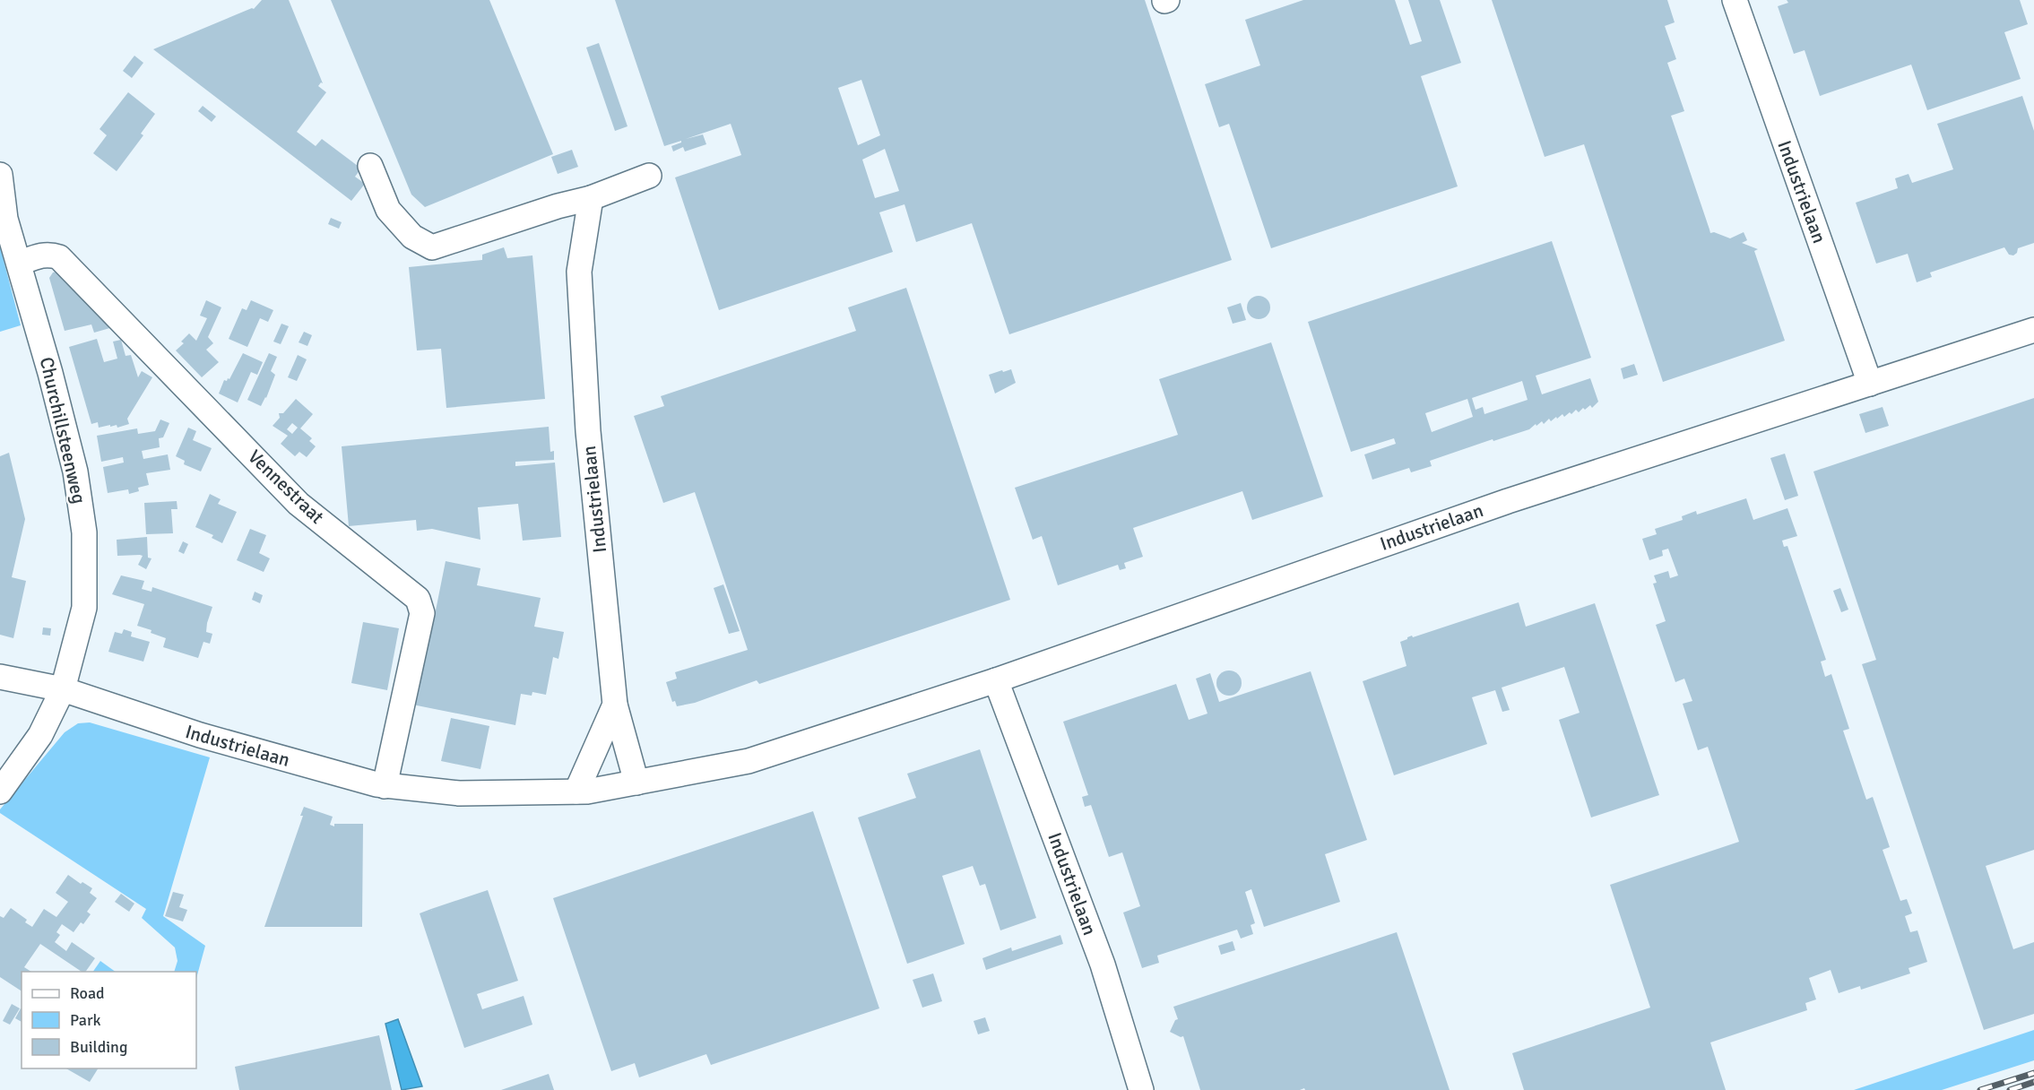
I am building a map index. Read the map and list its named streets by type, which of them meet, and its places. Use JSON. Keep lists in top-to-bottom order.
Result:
{
  "streets": {
    "street": ["Industrielaan", "Churchillsteenweg", "Vennestraat"]
  },
  "crossings": [
    ["Industrielaan", "Churchillsteenweg"],
    ["Industrielaan", "Vennestraat"],
    ["Churchillsteenweg", "Vennestraat"]
  ],
  "legend": ["Road", "Park", "Building"]
}
